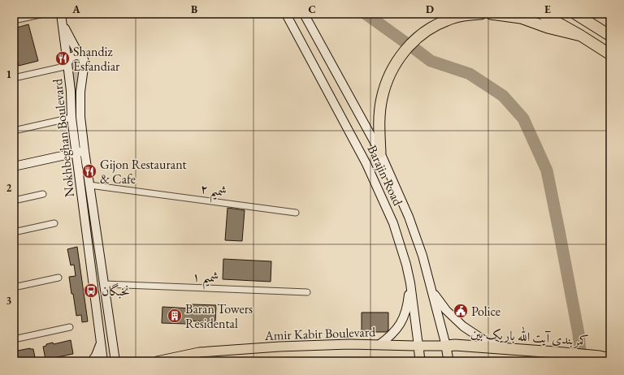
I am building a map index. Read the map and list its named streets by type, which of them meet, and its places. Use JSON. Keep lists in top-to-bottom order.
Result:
{
  "streets": {
    "highway": ["کمربندی آیت الله باریک بین"],
    "main road": ["Nokhbeghan Boulevard", "Barajin Road", "Amir Kabir Boulevard"],
    "street": ["شمیم ۲", "شمیم ۱"]
  },
  "crossings": [
    ["Nokhbeghan Boulevard", "شمیم ۲"],
    ["Nokhbeghan Boulevard", "شمیم ۱"],
    ["Barajin Road", "Amir Kabir Boulevard"],
    ["Barajin Road", "کمربندی آیت الله باریک بین"],
    ["Amir Kabir Boulevard", "کمربندی آیت الله باریک بین"]
  ],
  "places": {
    "restaurant": ["Shandiz Esfandiar", "Gijon Restaurant & Cafe"],
    "bus stop": ["نخبگان"],
    "public building": ["Police"],
    "building": ["Baran Towers Residental"]
  },
  "grid": {
    "columns": [
      "A",
      "B",
      "C",
      "D",
      "E"
    ],
    "rows": ["1", "2", "3"]
  }
}
